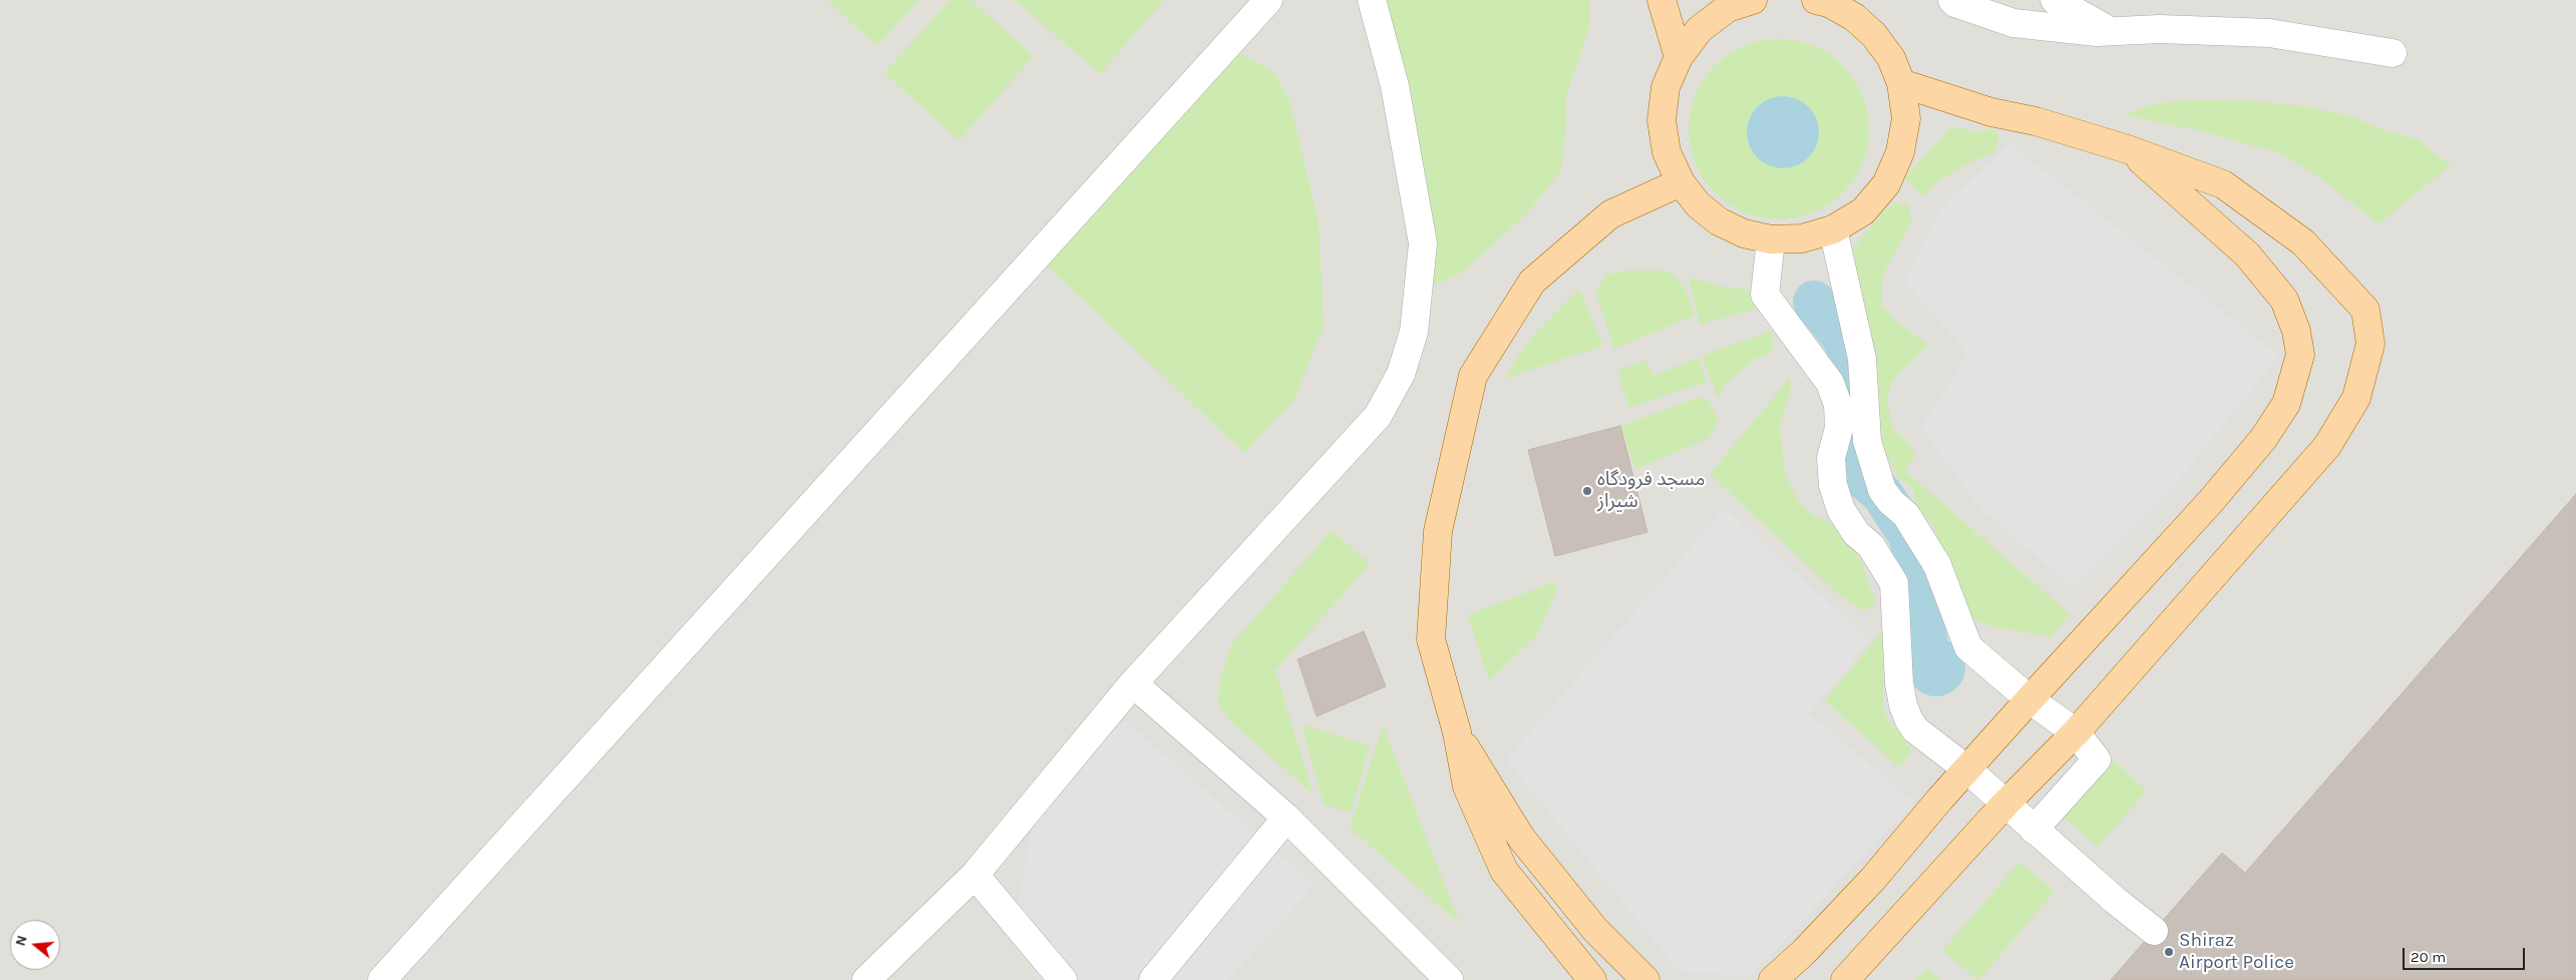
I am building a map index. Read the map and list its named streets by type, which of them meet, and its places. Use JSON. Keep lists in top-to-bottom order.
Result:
{
  "places": ["مسجد فرودگاه شیراز", "Shiraz Airport Police"],
  "scale_bar": "20 m",
  "north": "left"
}
